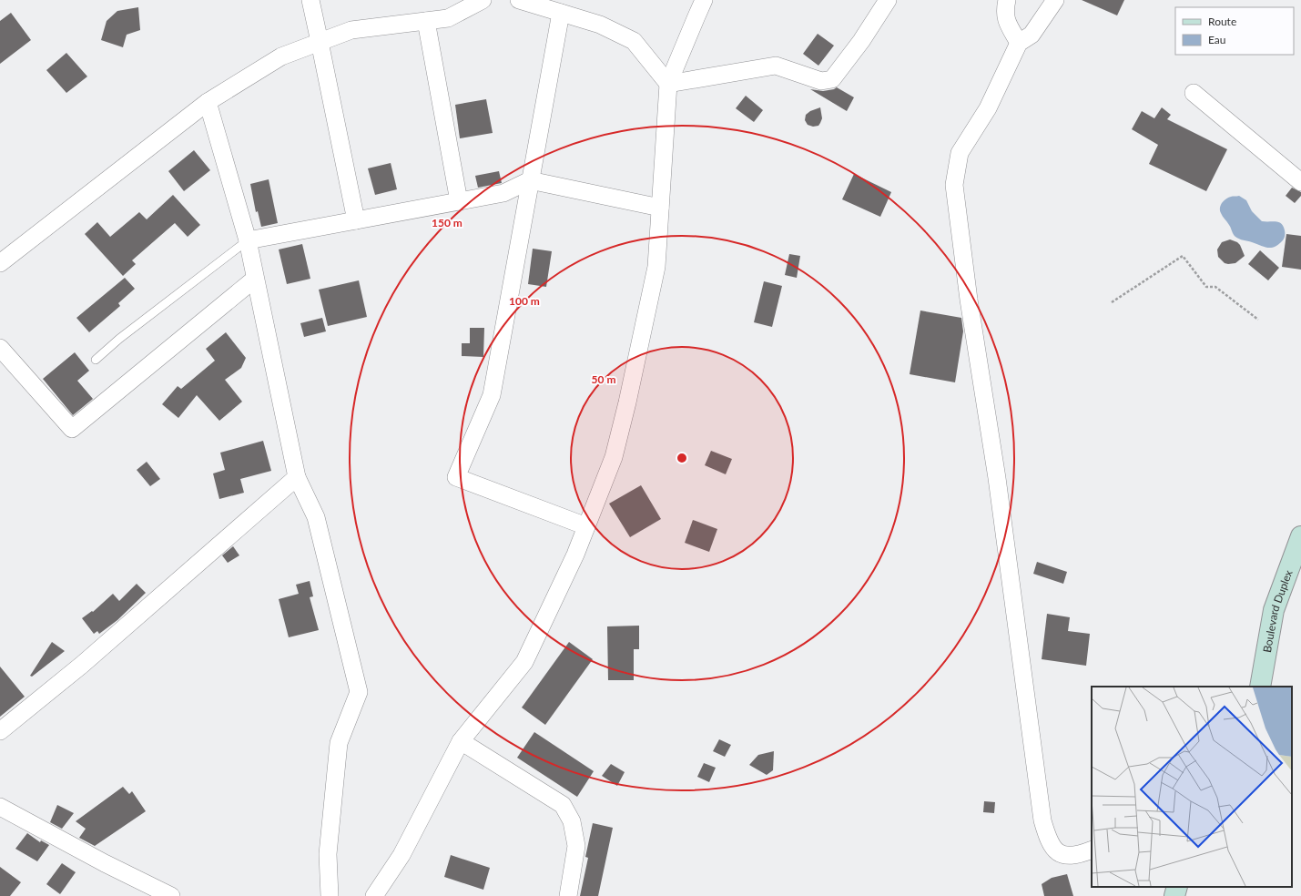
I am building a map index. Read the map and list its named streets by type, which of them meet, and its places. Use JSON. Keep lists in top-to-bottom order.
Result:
{
  "streets": {
    "street": ["Boulevard Duplex"]
  },
  "legend": ["Route", "Eau"],
  "rings": ["150 m", "100 m", "50 m"]
}
